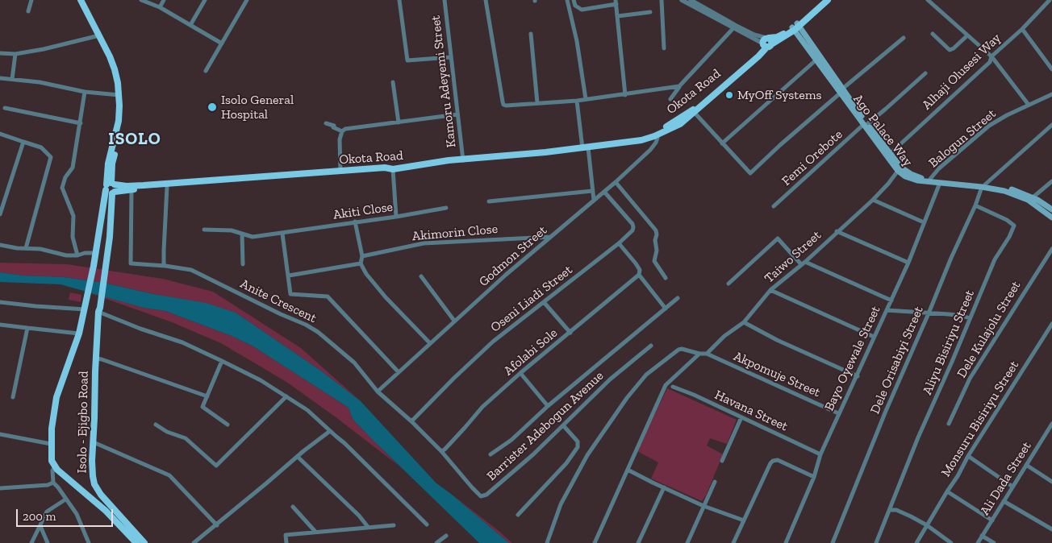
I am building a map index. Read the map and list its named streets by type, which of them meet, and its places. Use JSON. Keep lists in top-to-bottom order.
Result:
{
  "streets": {
    "main road": ["Okota Road", "Ago Palace Way", "Isolo - Ejigbo Road"],
    "street": [
      "Alhaji Olusesi Way",
      "Kamoru Adeyemi Street",
      "Balogun Street",
      "Femi Orebote",
      "Akiti Close",
      "Akimorin Close",
      "Godmon Street",
      "Taiwo Street",
      "Oseni Liadi Street",
      "Anite Crescent",
      "Dele Kulajolu Street",
      "Aliyu Bisiriyu Street",
      "Afolabi Sole",
      "Bayo Oyewale Street",
      "Dele Orisabiyi Street",
      "Akpomuje Street",
      "Havana Street",
      "Monsuru Bisiriyu Street",
      "Barrister Adebogun Avenue",
      "Ali Dada Street"
    ]
  },
  "crossings": [
    ["Alhaji Olusesi Way", "Ago Palace Way"],
    ["Kamoru Adeyemi Street", "Okota Road"],
    ["Okota Road", "Ago Palace Way"],
    ["Okota Road", "Godmon Street"],
    ["Okota Road", "Isolo - Ejigbo Road"],
    ["Ago Palace Way", "Balogun Street"],
    ["Ago Palace Way", "Femi Orebote"],
    ["Ago Palace Way", "Taiwo Street"],
    ["Ago Palace Way", "Bayo Oyewale Street"],
    ["Ago Palace Way", "Dele Orisabiyi Street"],
    ["Akimorin Close", "Godmon Street"],
    ["Godmon Street", "Oseni Liadi Street"],
    ["Godmon Street", "Anite Crescent"],
    ["Taiwo Street", "Akpomuje Street"],
    ["Oseni Liadi Street", "Anite Crescent"],
    ["Anite Crescent", "Afolabi Sole"],
    ["Anite Crescent", "Barrister Adebogun Avenue"],
    ["Aliyu Bisiriyu Street", "Dele Orisabiyi Street"],
    ["Afolabi Sole", "Barrister Adebogun Avenue"],
    ["Bayo Oyewale Street", "Akpomuje Street"],
    ["Bayo Oyewale Street", "Havana Street"]
  ],
  "districts": ["ISOLO"],
  "places": ["MyOff Systems", "Isolo General Hospital"],
  "scale_bar": "200 m"
}
